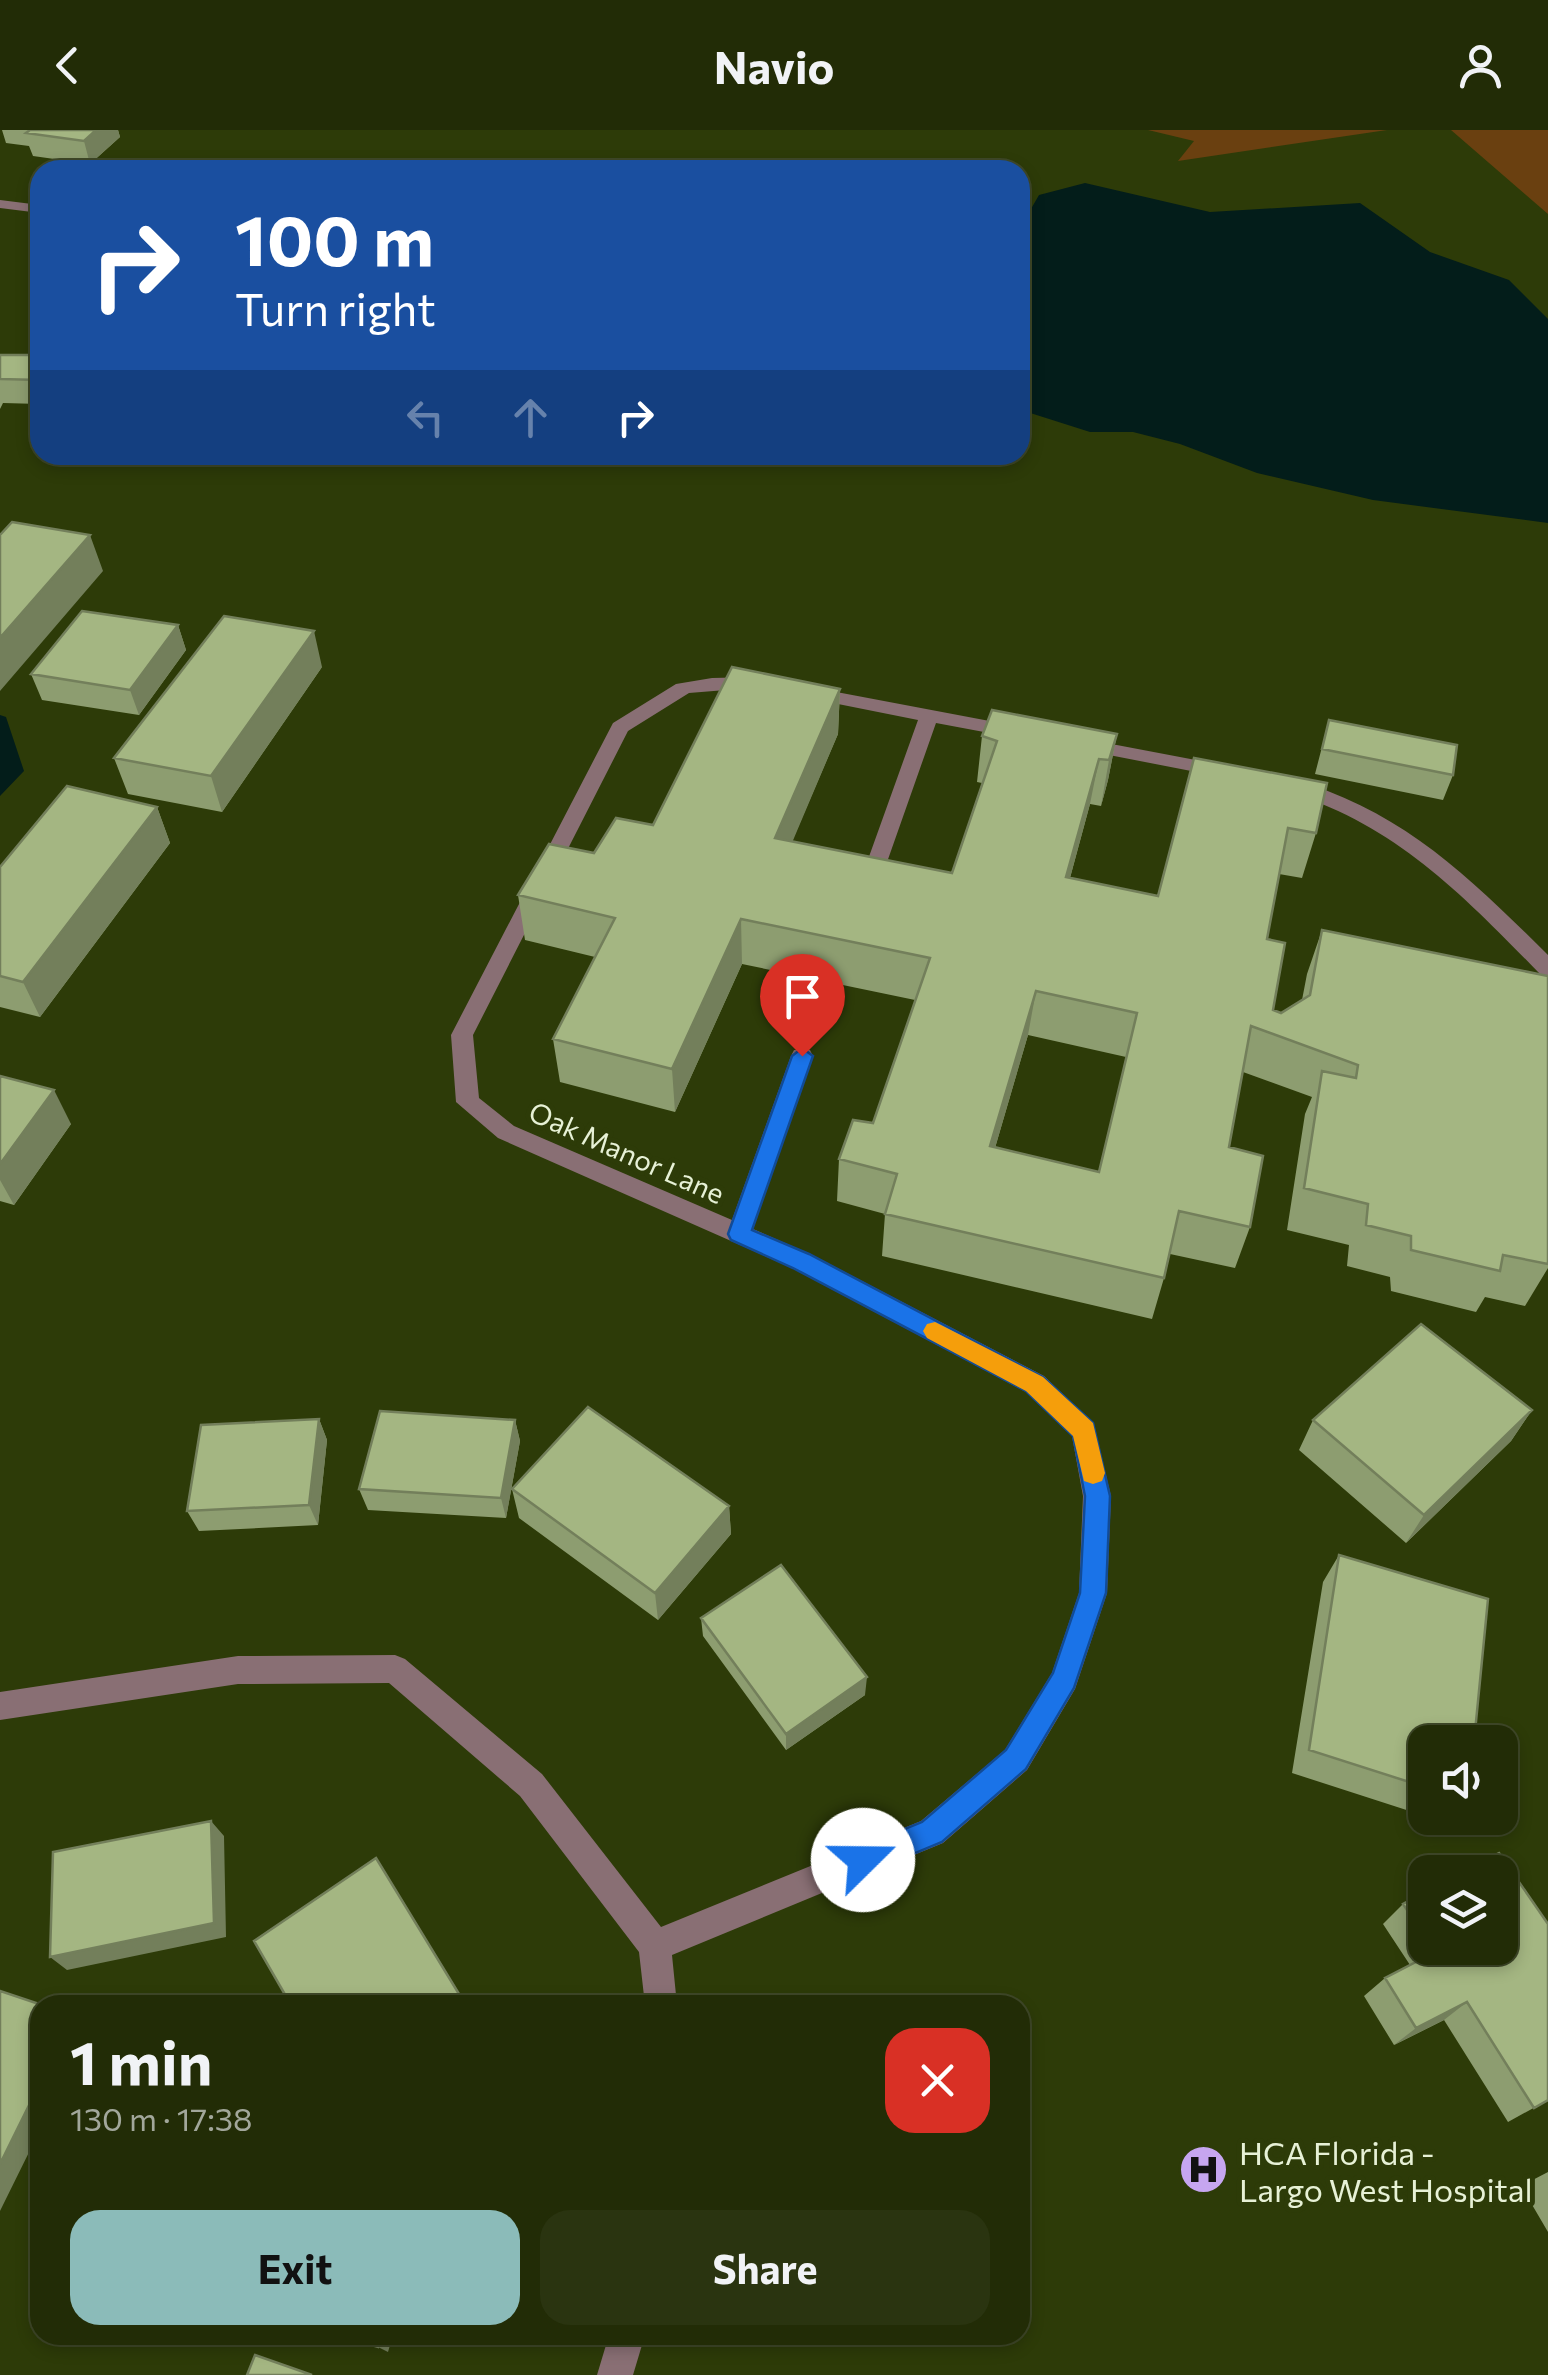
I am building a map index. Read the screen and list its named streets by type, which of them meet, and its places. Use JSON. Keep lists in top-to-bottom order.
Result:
{
  "streets": {
    "street": ["Oak Manor Lane"]
  },
  "places": {
    "hospital": ["HCA Florida - Largo West Hospital"]
  },
  "page": {
    "header": "Navio",
    "turn": ["100 m", "Turn right"],
    "heading": ["1 min", "130 m · 17:38"],
    "buttons": ["Exit", "Share"]
  }
}
